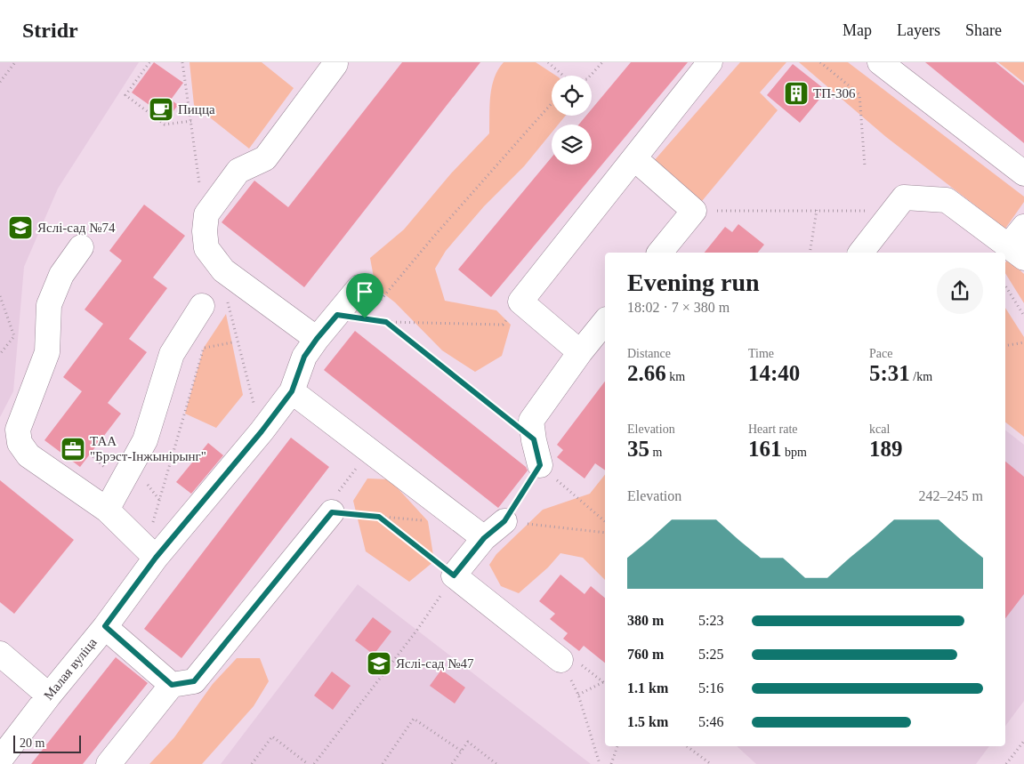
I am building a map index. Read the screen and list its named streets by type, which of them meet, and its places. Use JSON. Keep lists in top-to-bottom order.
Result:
{
  "streets": {
    "street": ["Малая вуліца"]
  },
  "places": {
    "building": ["ТП-306"],
    "cafe": ["Пицца"],
    "school or university": ["Яслі-сад №74", "Яслі-сад №47"],
    "office": ["ТАА \"Брэст-Інжынірынг\""]
  },
  "scale_bar": "20 m",
  "page": {
    "header": "Stridr",
    "nav": ["Map", "Layers", "Share"],
    "heading": ["Evening run", "18:02 · 7 × 380 m"],
    "stats": [
      ["Distance", "2.66 km"],
      ["Time", "14:40"],
      ["Pace", "5:31 /km"],
      ["Elevation", "35 m"],
      ["Heart rate", "161 bpm"],
      ["kcal", "189"]
    ],
    "chart": ["Elevation", "242–245 m"],
    "list": [
      {
        "name": "380 m",
        "note": "5:23"
      },
      {
        "name": "760 m",
        "note": "5:25"
      },
      {
        "name": "1.1 km",
        "note": "5:16"
      },
      {
        "name": "1.5 km",
        "note": "5:46"
      }
    ],
    "scale": "20 m"
  }
}
